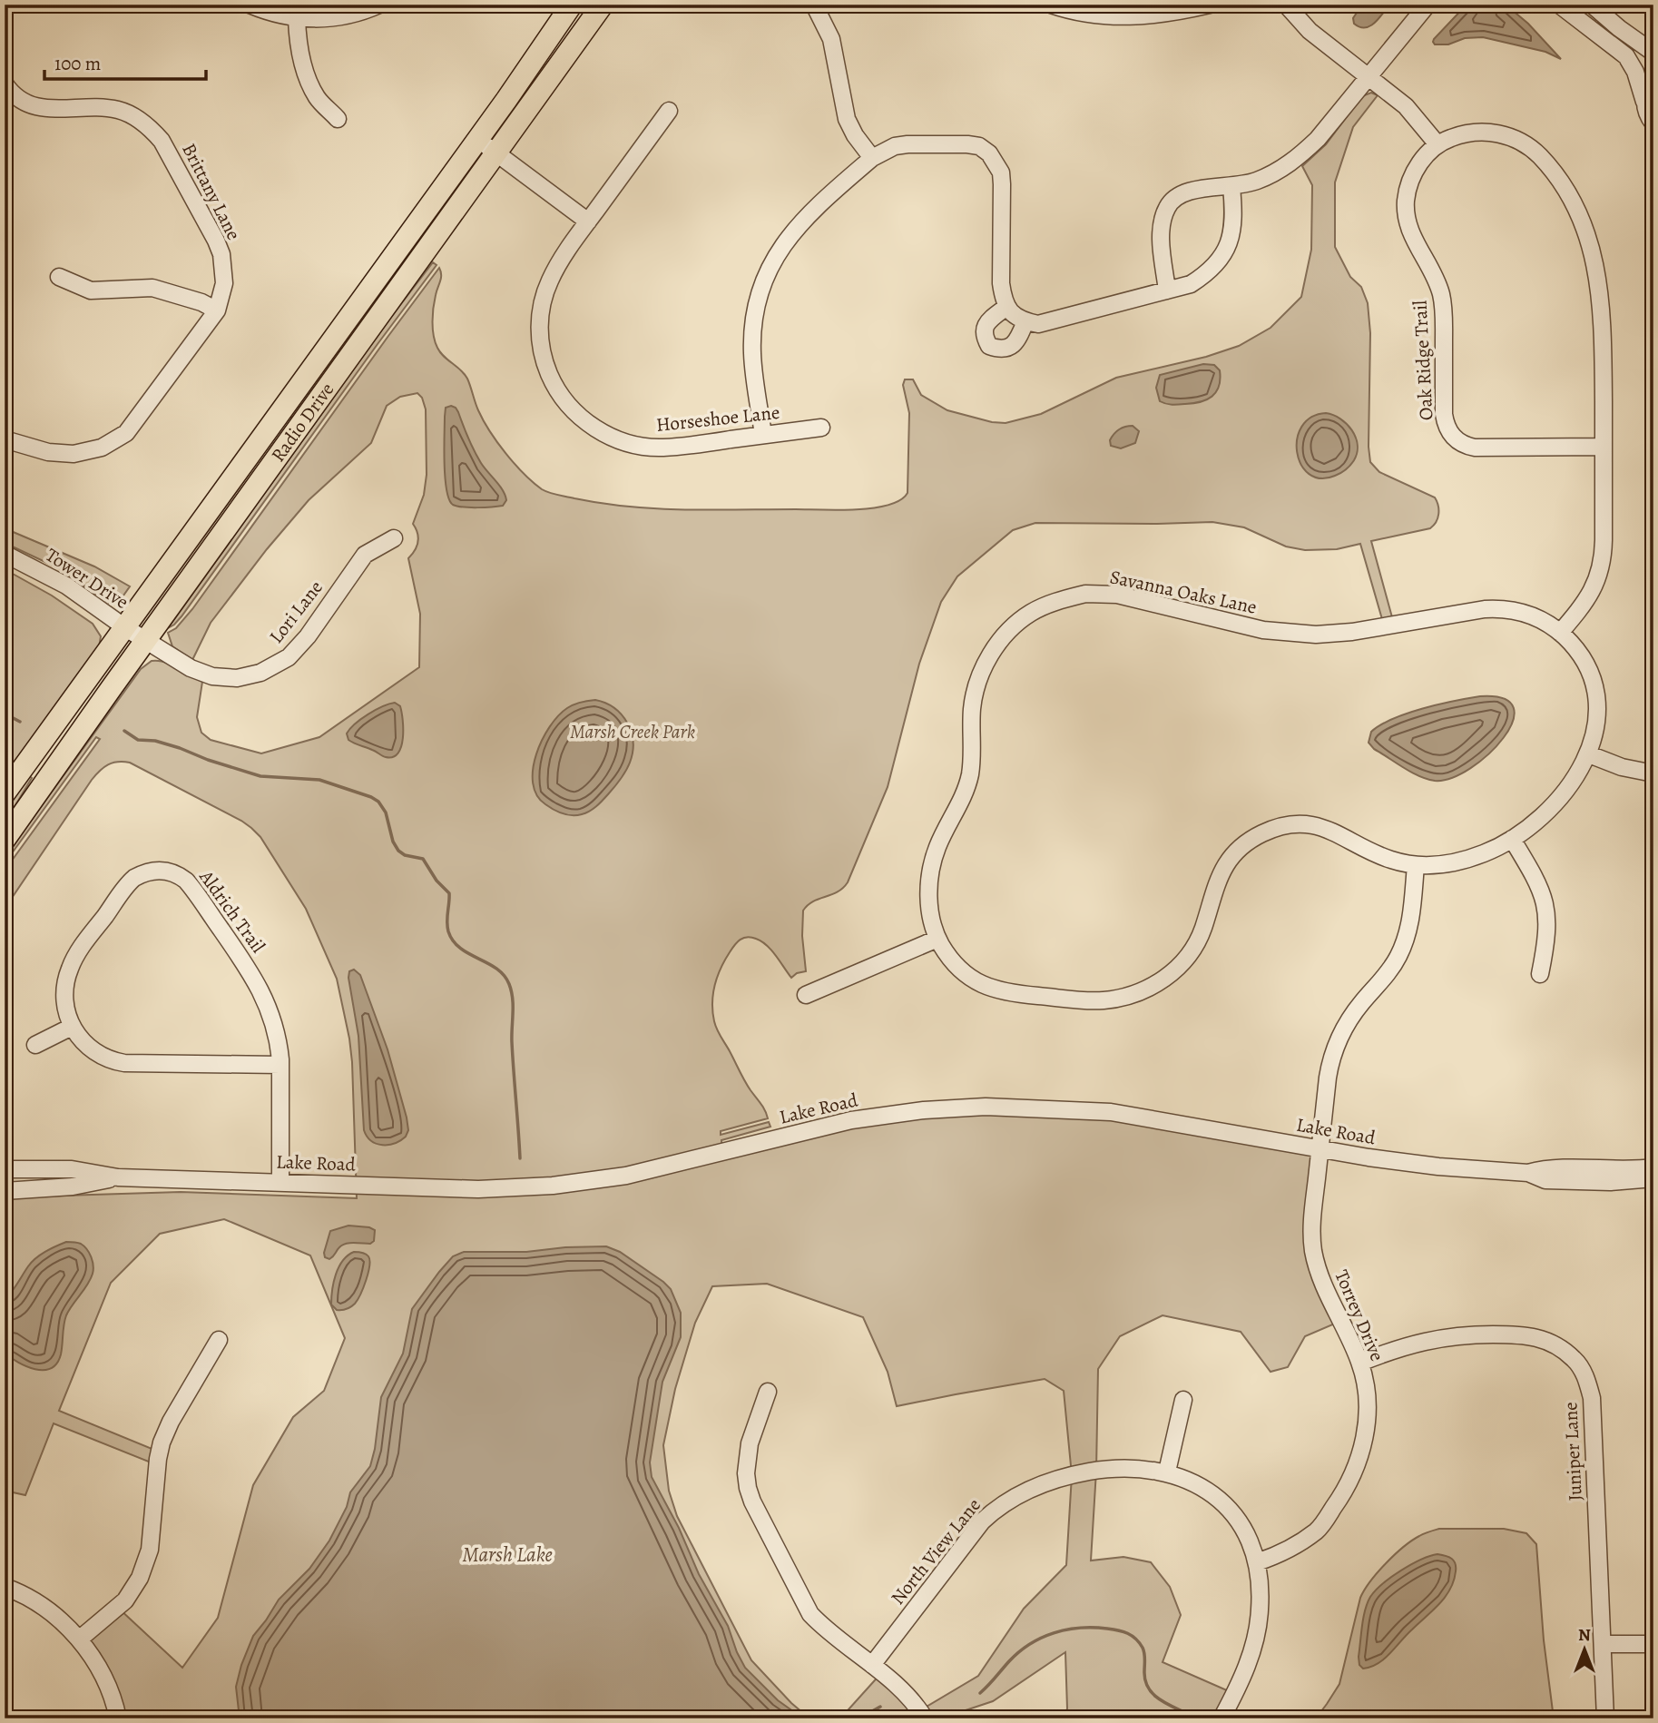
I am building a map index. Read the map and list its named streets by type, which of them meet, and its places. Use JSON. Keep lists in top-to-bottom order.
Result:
{
  "streets": {
    "main road": ["Radio Drive"],
    "street": [
      "Brittany Lane",
      "Oak Ridge Trail",
      "Horseshoe Lane",
      "Tower Drive",
      "Savanna Oaks Lane",
      "Lori Lane",
      "Aldrich Trail",
      "Lake Road",
      "Torrey Drive",
      "Juniper Lane",
      "North View Lane"
    ]
  },
  "crossings": [
    ["Oak Ridge Trail", "Savanna Oaks Lane"],
    ["Radio Drive", "Tower Drive"],
    ["Radio Drive", "Lori Lane"],
    ["Tower Drive", "Lori Lane"],
    ["Savanna Oaks Lane", "Torrey Drive"],
    ["Aldrich Trail", "Lake Road"],
    ["Lake Road", "Torrey Drive"],
    ["Torrey Drive", "Juniper Lane"],
    ["Torrey Drive", "North View Lane"]
  ],
  "water": ["Marsh Lake"],
  "parks": ["Marsh Creek Park"],
  "scale_bar": "100 m",
  "north": "top"
}
